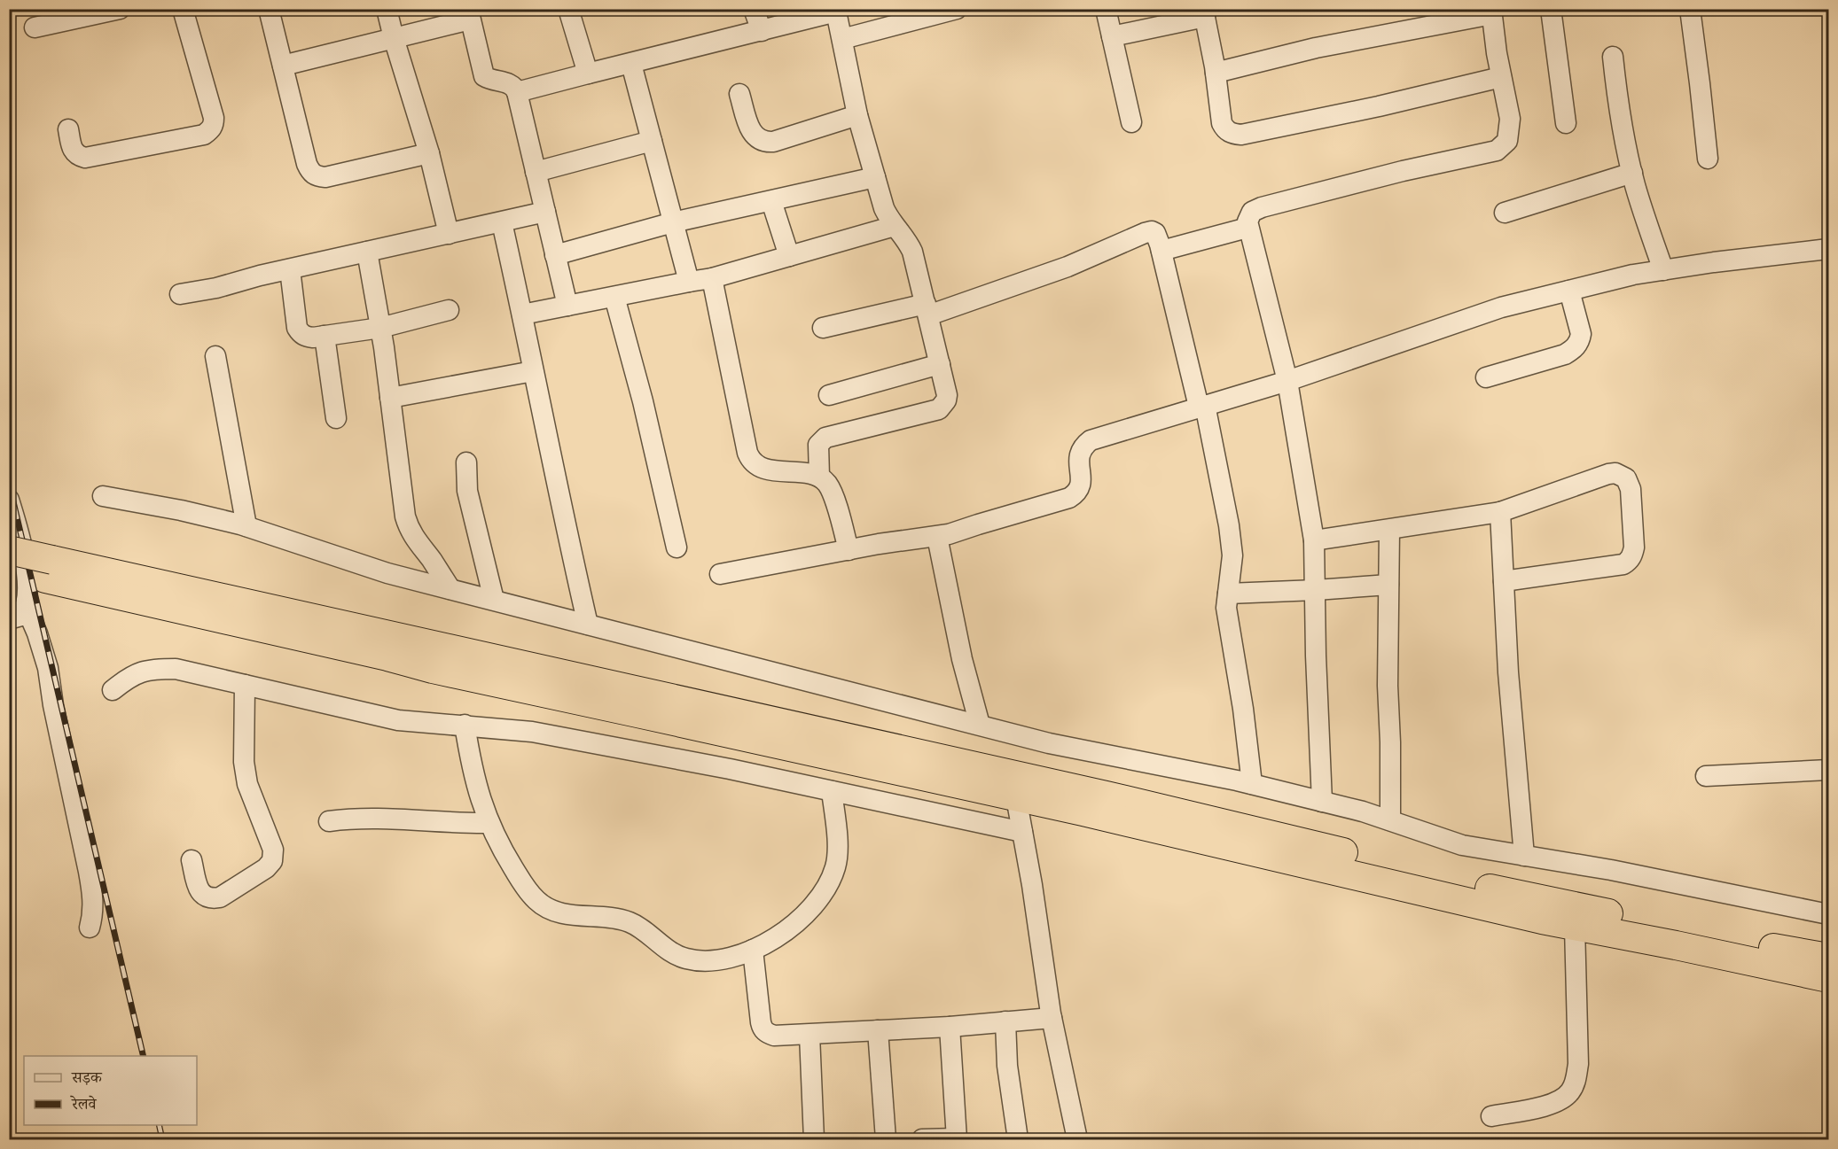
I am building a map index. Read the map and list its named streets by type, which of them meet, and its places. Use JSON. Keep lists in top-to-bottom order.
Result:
{
  "legend": ["सड़क", "रेलवे"]
}
